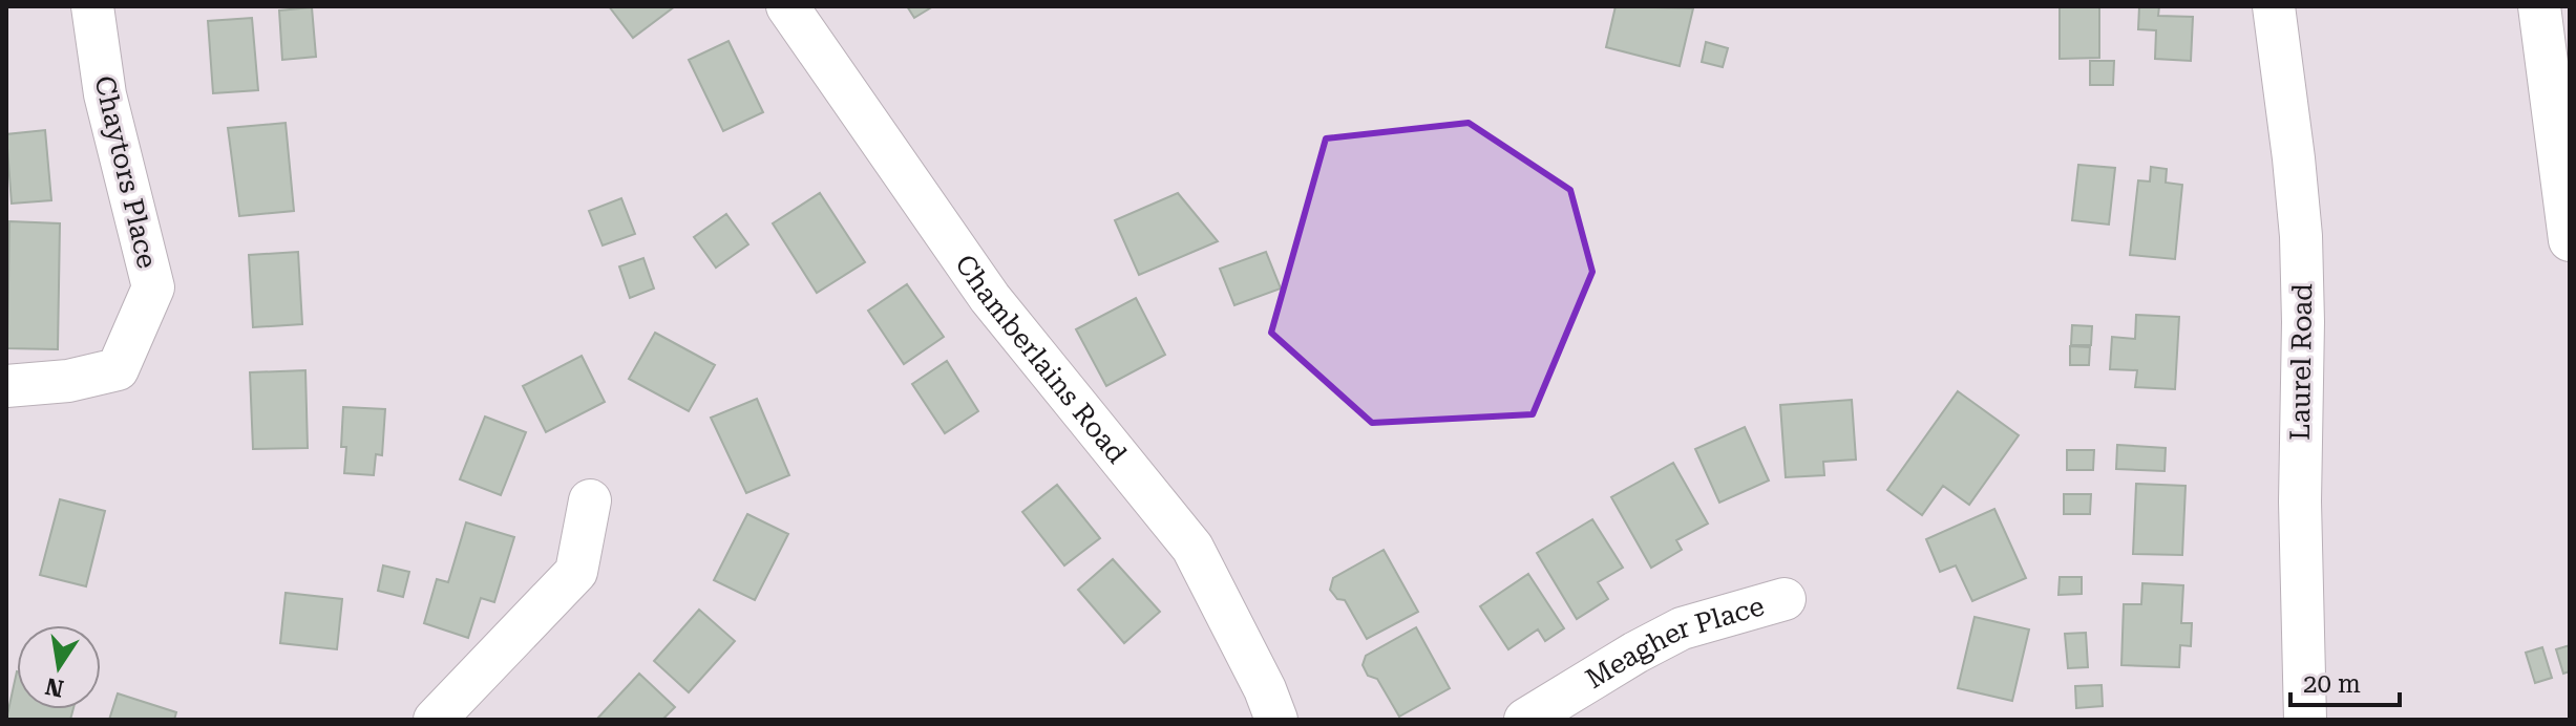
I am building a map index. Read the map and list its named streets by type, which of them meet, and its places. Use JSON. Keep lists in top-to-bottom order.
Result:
{
  "streets": {
    "street": [
      "Chaytors Place",
      "Chamberlains Road",
      "Laurel Road",
      "Meagher Place"
    ]
  },
  "scale_bar": "20 m",
  "north": "bottom"
}
